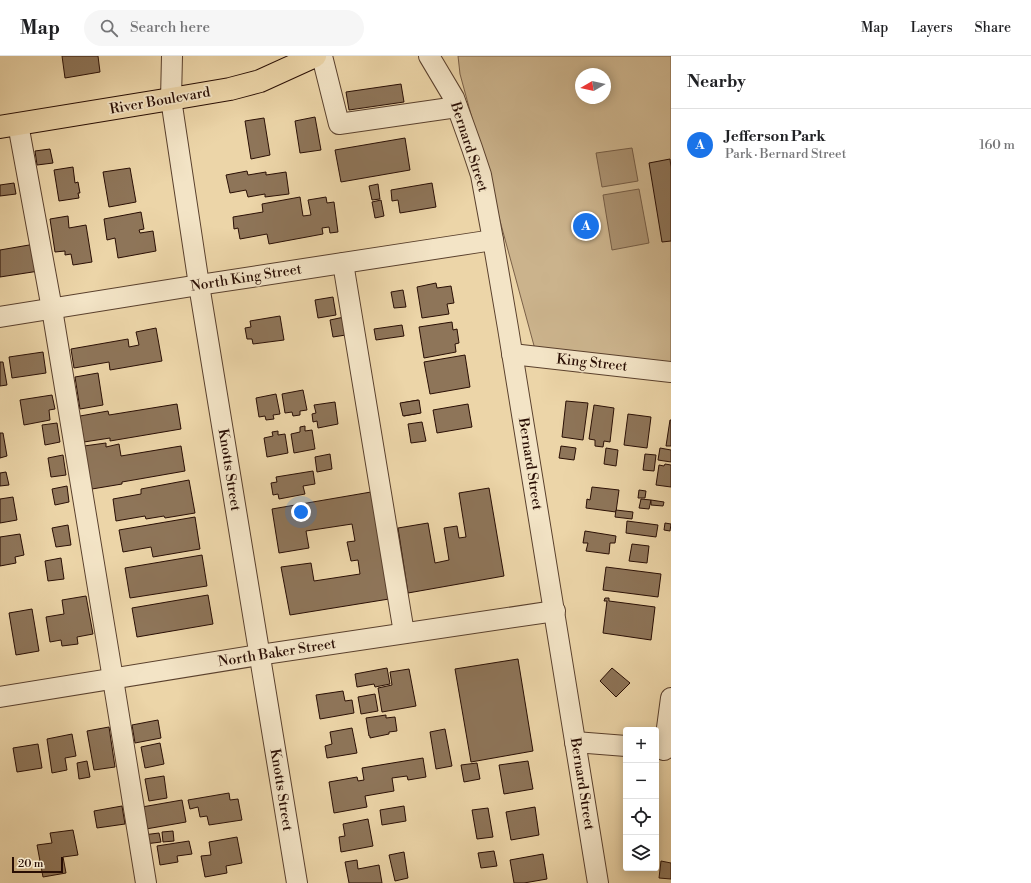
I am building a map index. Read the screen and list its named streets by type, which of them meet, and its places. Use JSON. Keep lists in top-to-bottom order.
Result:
{
  "streets": {
    "main road": ["River Boulevard"],
    "street": [
      "Bernard Street",
      "North King Street",
      "King Street",
      "Knotts Street",
      "North Baker Street"
    ]
  },
  "crossings": [
    ["River Boulevard", "Knotts Street"],
    ["Bernard Street", "North King Street"],
    ["Bernard Street", "King Street"],
    ["Bernard Street", "North Baker Street"],
    ["North King Street", "Knotts Street"],
    ["Knotts Street", "North Baker Street"]
  ],
  "scale_bar": "20 m",
  "north": "left",
  "page": {
    "header": "Map",
    "search": "Search here",
    "nav": ["Map", "Layers", "Share"],
    "heading": "Nearby",
    "list": [
      {
        "mark": "A",
        "name": "Jefferson Park",
        "note": "Park · Bernard Street",
        "value": "160 m"
      }
    ],
    "pins": "A",
    "map_buttons": ["+", "−"],
    "scale": "20 m"
  }
}
